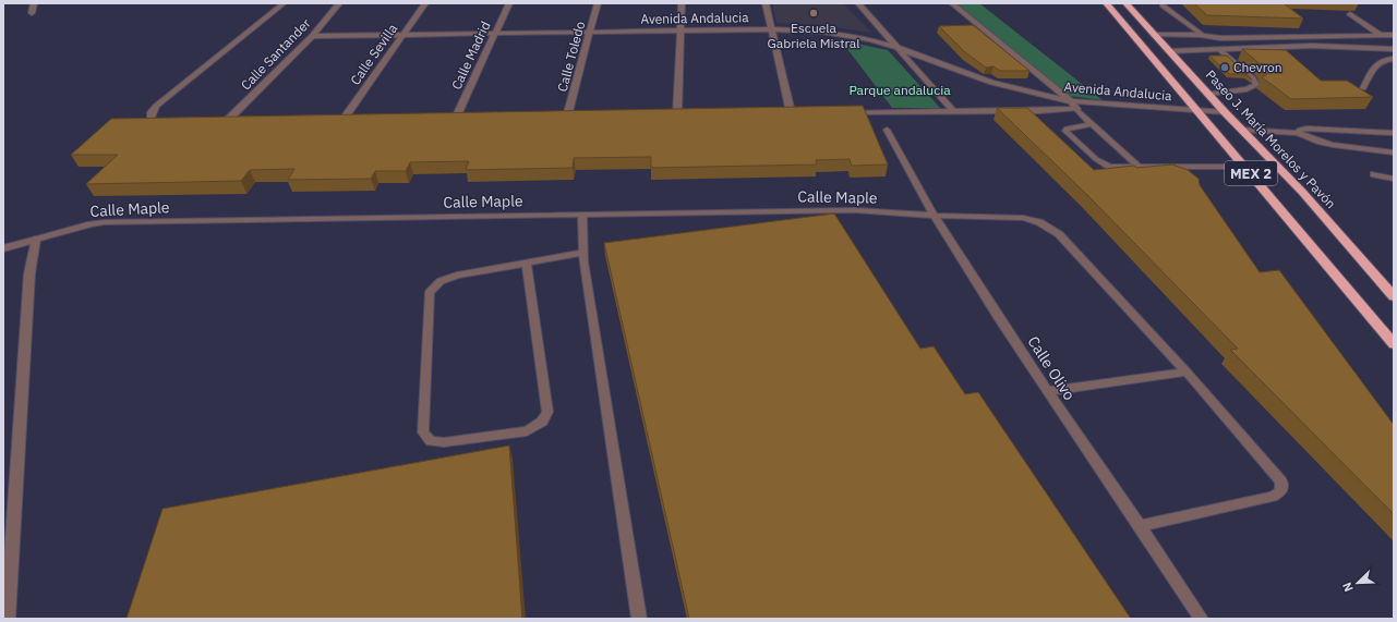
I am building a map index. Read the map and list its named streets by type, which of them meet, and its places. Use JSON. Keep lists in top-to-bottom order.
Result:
{
  "streets": {
    "highway": ["Paseo J. María Morelos y Pavón", "MEX 2"],
    "street": [
      "Avenida Andalucia",
      "Calle Santander",
      "Calle Sevilla",
      "Calle Madrid",
      "Calle Toledo"
    ],
    "lane": ["Calle Maple", "Calle Olivo"]
  },
  "crossings": [
    ["Avenida Andalucia", "Calle Santander"],
    ["Avenida Andalucia", "Calle Sevilla"],
    ["Avenida Andalucia", "Calle Madrid"],
    ["Avenida Andalucia", "Calle Toledo"],
    ["Avenida Andalucia", "Paseo J. María Morelos y Pavón"],
    ["Avenida Andalucia", "MEX 2"],
    ["Calle Maple", "Calle Olivo"]
  ],
  "parks": ["Parque andalucia"],
  "places": ["Escuela Gabriela Mistral", "Chevron"],
  "north": "bottom left"
}
